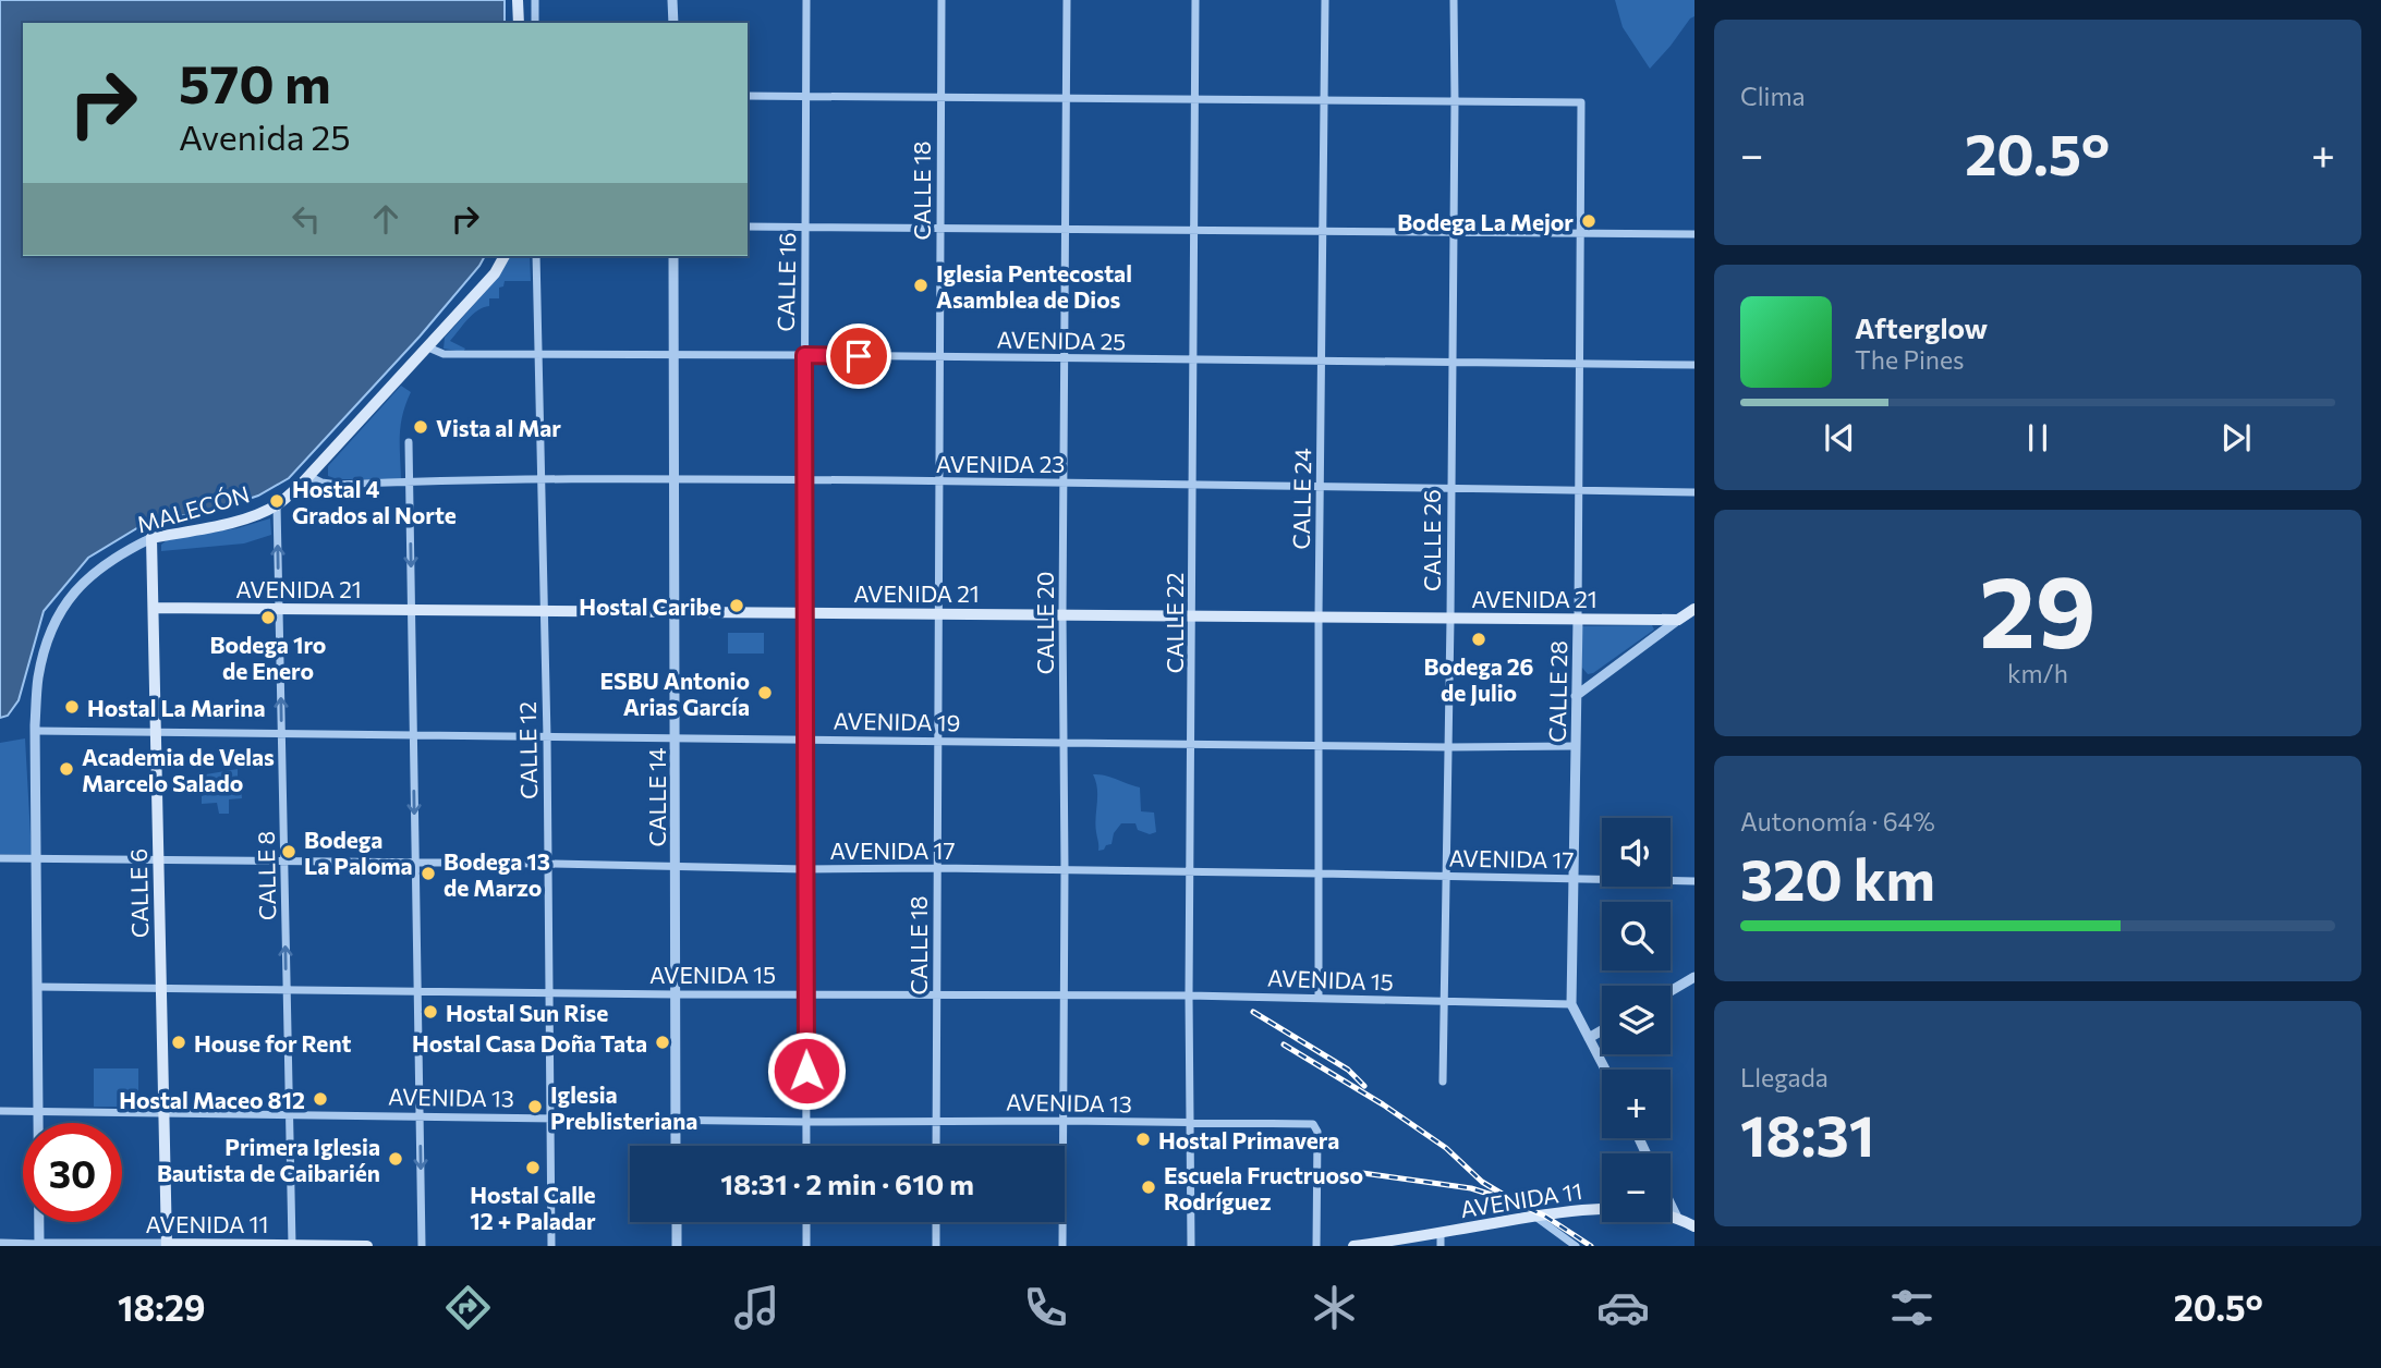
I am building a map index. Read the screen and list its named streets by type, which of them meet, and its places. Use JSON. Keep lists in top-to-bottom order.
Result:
{
  "streets": {
    "main road": [
      "MALECÓN",
      "AVENIDA 21",
      "CALLE 6",
      "AVENIDA 11"
    ],
    "street": [
      "CALLE 18",
      "CALLE 16",
      "AVENIDA 25",
      "AVENIDA 23",
      "CALLE 24",
      "CALLE 26",
      "CALLE 20",
      "CALLE 22",
      "CALLE 28",
      "AVENIDA 19",
      "CALLE 12",
      "CALLE 14",
      "AVENIDA 17",
      "CALLE 8",
      "AVENIDA 15",
      "AVENIDA 13"
    ]
  },
  "crossings": [
    ["CALLE 18", "AVENIDA 25"],
    ["CALLE 18", "AVENIDA 23"],
    ["CALLE 18", "AVENIDA 21"],
    ["CALLE 18", "AVENIDA 19"],
    ["CALLE 18", "AVENIDA 17"],
    ["CALLE 18", "AVENIDA 15"],
    ["CALLE 18", "AVENIDA 13"],
    ["CALLE 16", "AVENIDA 25"],
    ["CALLE 16", "AVENIDA 23"],
    ["CALLE 16", "AVENIDA 21"],
    ["CALLE 16", "AVENIDA 19"],
    ["CALLE 16", "AVENIDA 17"],
    ["CALLE 16", "AVENIDA 15"],
    ["CALLE 16", "AVENIDA 13"],
    ["AVENIDA 25", "CALLE 24"],
    ["AVENIDA 25", "MALECÓN"],
    ["AVENIDA 25", "CALLE 26"],
    ["AVENIDA 25", "CALLE 20"],
    ["AVENIDA 25", "CALLE 22"],
    ["AVENIDA 25", "CALLE 28"],
    ["AVENIDA 25", "CALLE 12"],
    ["AVENIDA 25", "CALLE 14"],
    ["AVENIDA 23", "CALLE 24"],
    ["AVENIDA 23", "MALECÓN"],
    ["AVENIDA 23", "CALLE 26"],
    ["AVENIDA 23", "CALLE 20"],
    ["AVENIDA 23", "CALLE 22"],
    ["AVENIDA 23", "CALLE 28"],
    ["AVENIDA 23", "CALLE 12"],
    ["AVENIDA 23", "CALLE 14"],
    ["CALLE 24", "AVENIDA 21"],
    ["CALLE 24", "AVENIDA 19"],
    ["CALLE 24", "AVENIDA 17"],
    ["CALLE 24", "AVENIDA 15"],
    ["MALECÓN", "AVENIDA 19"],
    ["MALECÓN", "AVENIDA 17"],
    ["MALECÓN", "CALLE 8"],
    ["MALECÓN", "CALLE 6"],
    ["MALECÓN", "AVENIDA 15"],
    ["MALECÓN", "AVENIDA 13"],
    ["MALECÓN", "AVENIDA 11"],
    ["CALLE 26", "AVENIDA 21"],
    ["CALLE 26", "CALLE 28"],
    ["CALLE 26", "AVENIDA 19"],
    ["CALLE 26", "AVENIDA 17"],
    ["CALLE 26", "AVENIDA 15"],
    ["AVENIDA 21", "CALLE 20"],
    ["AVENIDA 21", "CALLE 22"],
    ["AVENIDA 21", "CALLE 28"],
    ["AVENIDA 21", "CALLE 12"],
    ["AVENIDA 21", "CALLE 14"],
    ["AVENIDA 21", "CALLE 8"],
    ["AVENIDA 21", "CALLE 6"],
    ["CALLE 20", "AVENIDA 19"],
    ["CALLE 20", "AVENIDA 17"],
    ["CALLE 20", "AVENIDA 15"],
    ["CALLE 20", "AVENIDA 13"],
    ["CALLE 22", "AVENIDA 19"],
    ["CALLE 22", "AVENIDA 17"],
    ["CALLE 22", "AVENIDA 15"],
    ["CALLE 22", "AVENIDA 13"],
    ["CALLE 28", "AVENIDA 19"],
    ["CALLE 28", "AVENIDA 17"],
    ["CALLE 28", "AVENIDA 15"],
    ["AVENIDA 19", "CALLE 12"],
    ["AVENIDA 19", "CALLE 14"],
    ["AVENIDA 19", "CALLE 8"],
    ["AVENIDA 19", "CALLE 6"],
    ["CALLE 12", "AVENIDA 17"],
    ["CALLE 12", "AVENIDA 15"],
    ["CALLE 12", "AVENIDA 13"],
    ["CALLE 14", "AVENIDA 17"],
    ["CALLE 14", "AVENIDA 15"],
    ["CALLE 14", "AVENIDA 13"],
    ["AVENIDA 17", "CALLE 8"],
    ["AVENIDA 17", "CALLE 6"],
    ["CALLE 8", "AVENIDA 15"],
    ["CALLE 8", "AVENIDA 13"],
    ["CALLE 8", "AVENIDA 11"],
    ["CALLE 6", "AVENIDA 15"],
    ["CALLE 6", "AVENIDA 13"],
    ["CALLE 6", "AVENIDA 11"]
  ],
  "one_way": ["CALLE 8"],
  "places": [
    "Bodega La Mejor",
    "Iglesia Pentecostal Asamblea de Dios",
    "Vista al Mar",
    "Hostal 4 Grados al Norte",
    "Hostal Caribe",
    "Bodega 1ro de Enero",
    "Bodega 26 de Julio",
    "ESBU Antonio Arias García",
    "Hostal La Marina",
    "Academia de Velas Marcelo Salado",
    "Bodega La Paloma",
    "Bodega 13 de Marzo",
    "Hostal Sun Rise",
    "House for Rent",
    "Hostal Casa Doña Tata",
    "Hostal Maceo 812",
    "Iglesia Preblisteriana",
    "Hostal Primavera",
    "Primera Iglesia Bautista de Caibarién",
    "Hostal Calle 12 + Paladar",
    "Escuela Fructruoso Rodríguez"
  ],
  "page": {
    "tile": [
      "Clima",
      ["29", "km/h"],
      ["Autonomía · 64%", "320 km"],
      ["Llegada", "18:31"]
    ],
    "turn": ["570 m", "Avenida 25"],
    "heat": ["−", "20.5°", "+"],
    "song": ["Afterglow", "The Pines"],
    "map_buttons": ["+", "−"],
    "limit": "30",
    "trip": "18:31 · 2 min · 610 m",
    "tabs": ["18:29", "20.5°"]
  }
}
